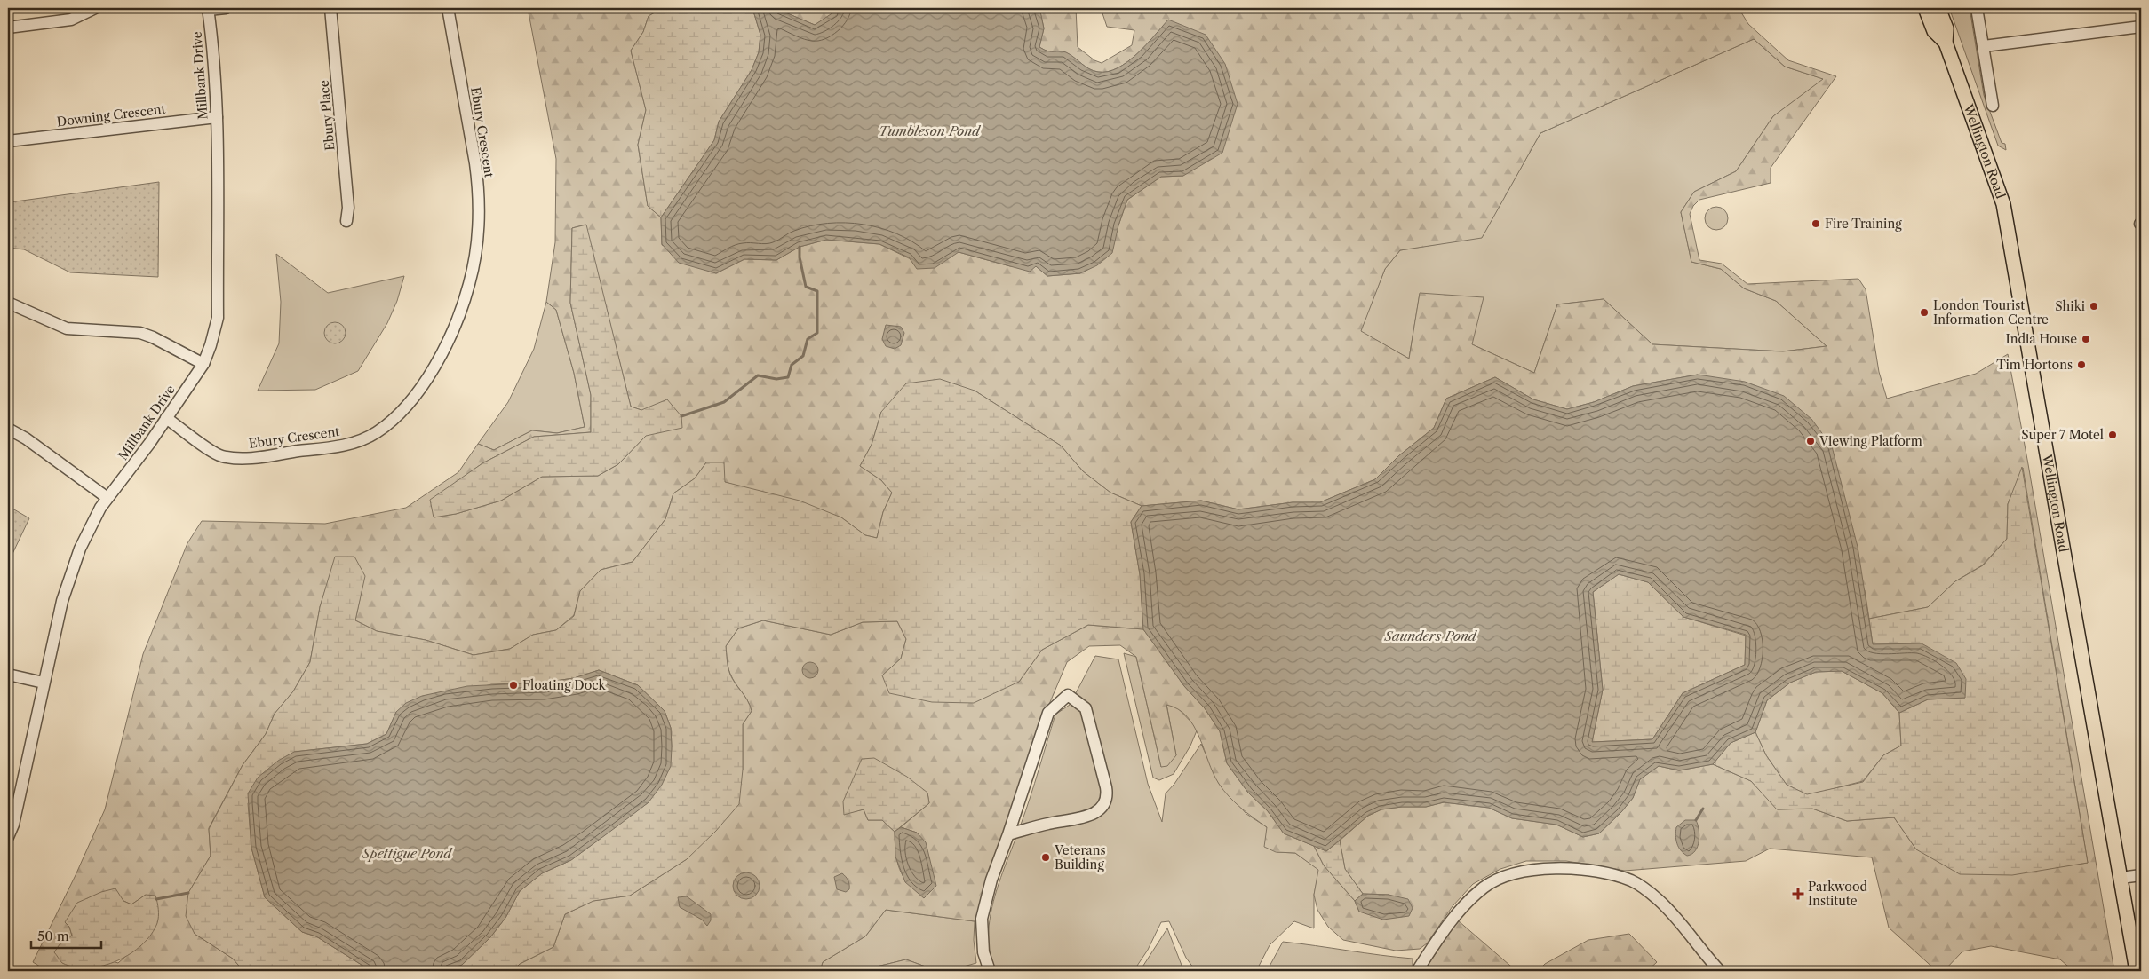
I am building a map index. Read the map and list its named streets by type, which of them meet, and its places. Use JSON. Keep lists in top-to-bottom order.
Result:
{
  "streets": {
    "main road": ["Wellington Road"],
    "street": [
      "Millbank Drive",
      "Downing Crescent",
      "Ebury Place",
      "Ebury Crescent"
    ]
  },
  "crossings": [
    ["Millbank Drive", "Downing Crescent"],
    ["Millbank Drive", "Ebury Crescent"]
  ],
  "water": ["Tumbleson Pond", "Saunders Pond", "Spettigue Pond"],
  "places": {
    "other": [
      "Fire Training",
      "Shiki",
      "London Tourist Information Centre",
      "India House",
      "Tim Hortons",
      "Super 7 Motel",
      "Viewing Platform",
      "Floating Dock",
      "Veterans Building"
    ],
    "health": ["Parkwood Institute"]
  },
  "scale_bar": "50 m"
}
